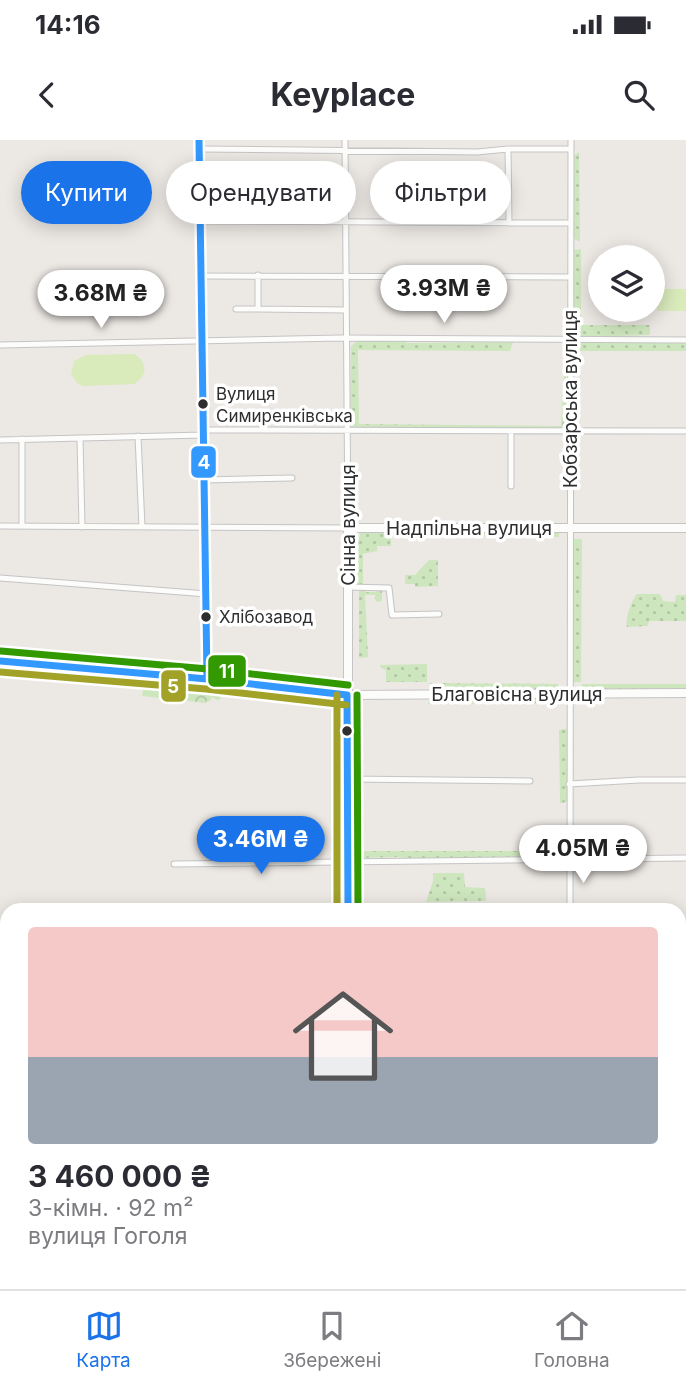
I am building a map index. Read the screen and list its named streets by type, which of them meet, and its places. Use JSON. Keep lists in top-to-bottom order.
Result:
{
  "streets": {
    "main road": ["Сінна вулиця", "Надпільна вулиця", "Благовісна вулиця"],
    "street": ["Кобзарська вулиця"]
  },
  "crossings": [
    ["Кобзарська вулиця", "Надпільна вулиця"],
    ["Кобзарська вулиця", "Благовісна вулиця"],
    ["Сінна вулиця", "Надпільна вулиця"],
    ["Сінна вулиця", "Благовісна вулиця"]
  ],
  "places": ["Вулиця Симиренківська", "Хлібозавод"],
  "lines": ["transit line 4", "transit line 11", "transit line 5"],
  "page": {
    "status": "14:16",
    "header": "Keyplace",
    "chip": ["Купити", "Орендувати", "Фільтри"],
    "price": [
      "3.93M ₴",
      "3.68M ₴",
      "3.46M ₴",
      "4.05M ₴"
    ],
    "list": [
      {
        "name": "3 460 000 ₴",
        "note": "3-кімн. · 92 m² · вулиця Гоголя"
      }
    ],
    "tabs": ["Карта", "Збережені", "Головна"]
  }
}
